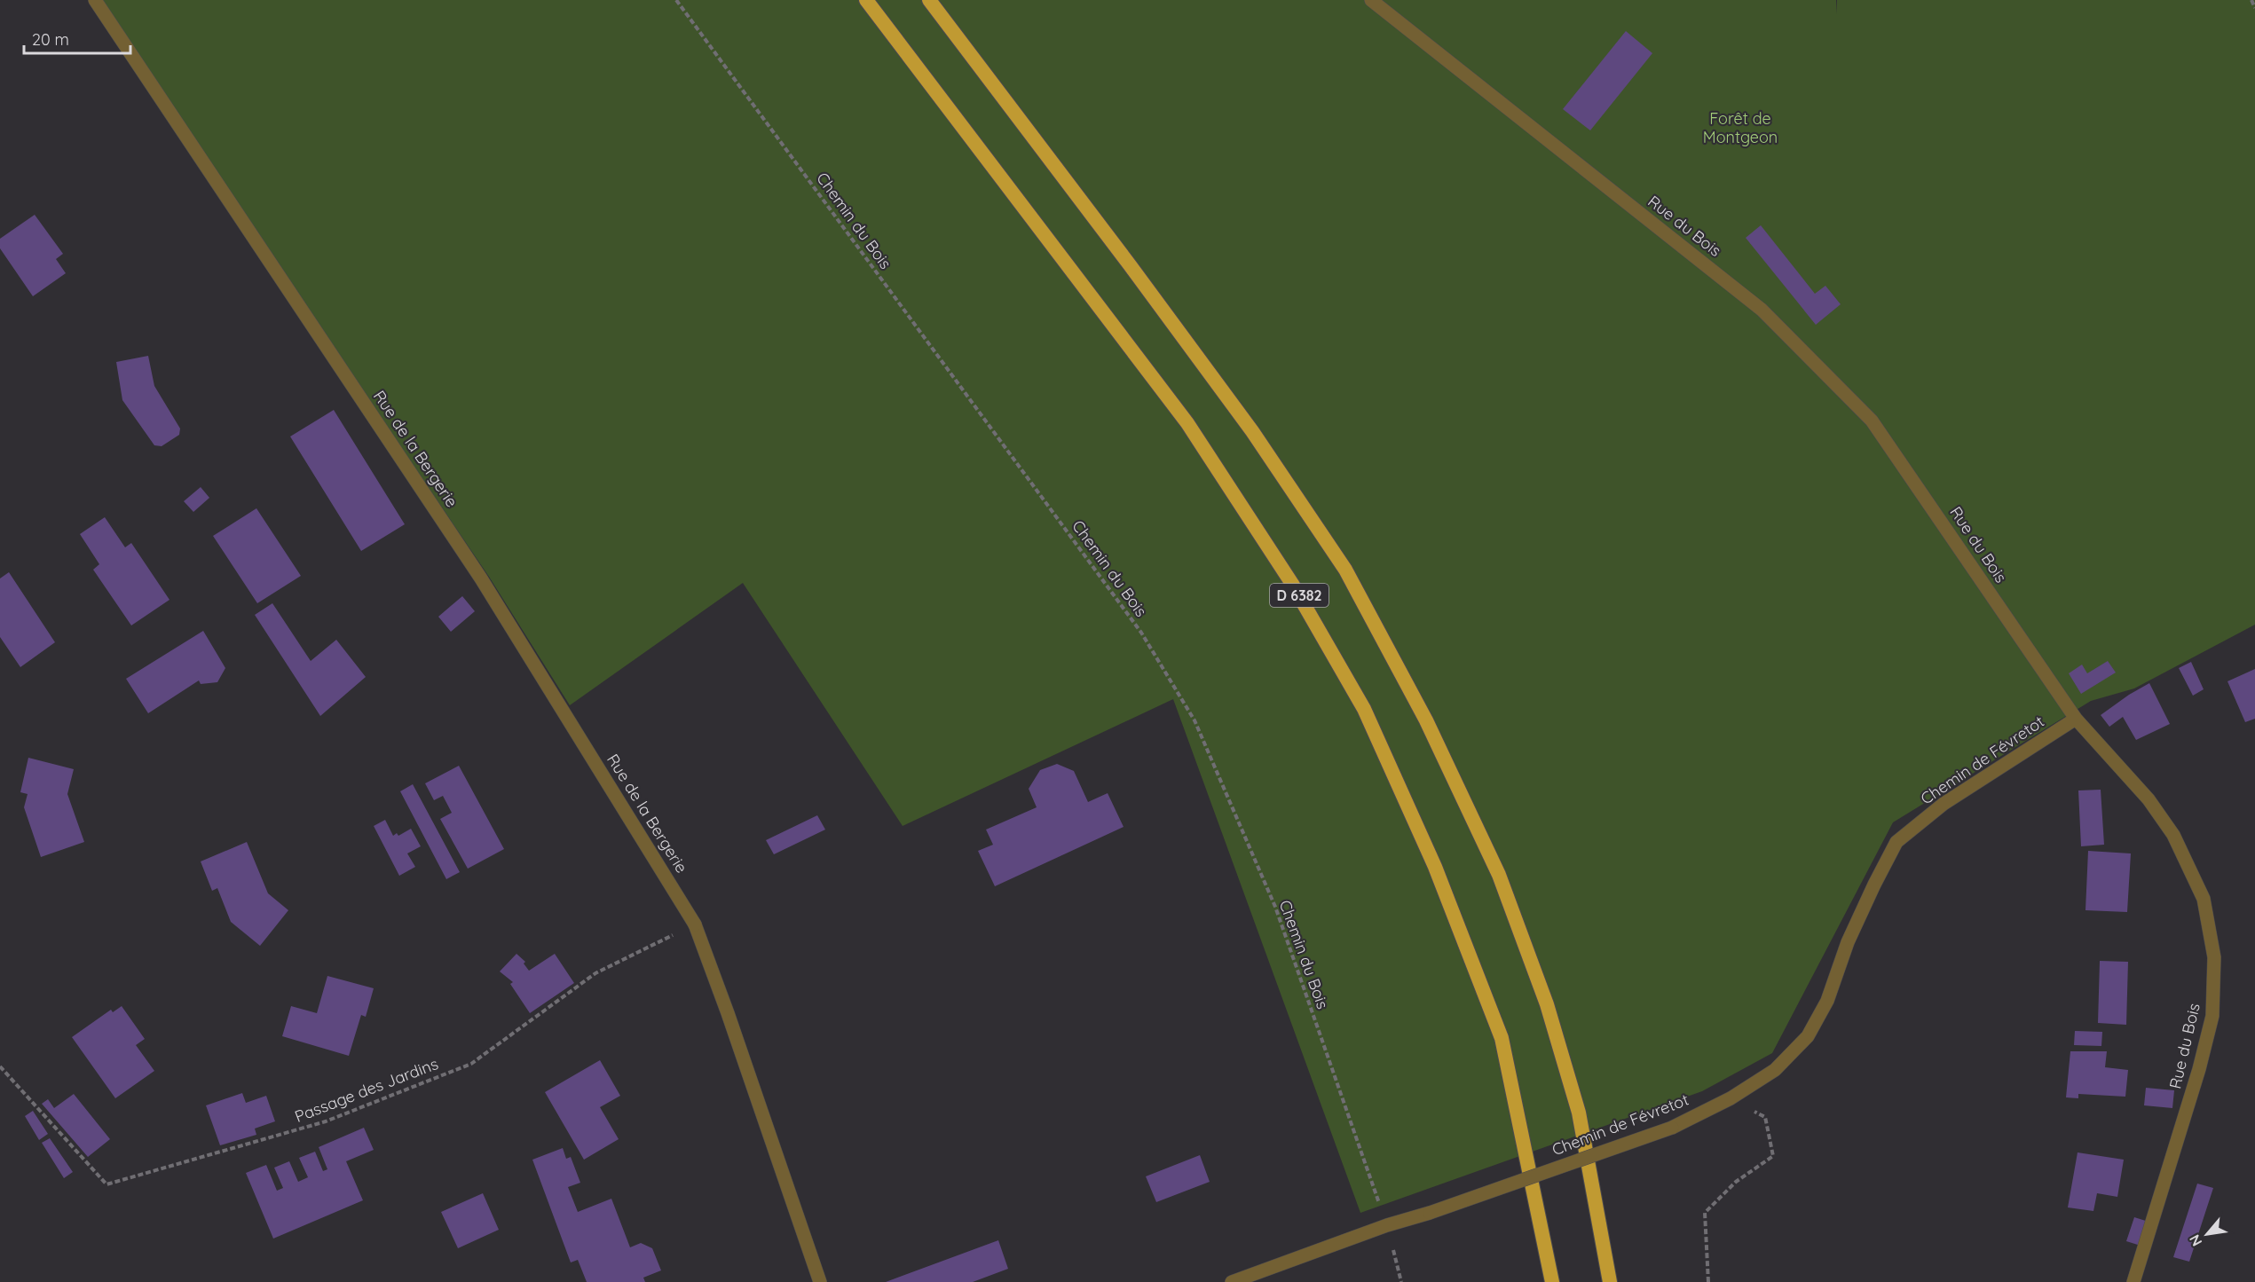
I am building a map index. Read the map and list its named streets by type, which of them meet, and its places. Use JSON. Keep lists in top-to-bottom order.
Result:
{
  "streets": {
    "highway": ["D 6382"],
    "street": ["Rue du Bois", "Rue de la Bergerie", "Chemin de Févretot"],
    "path": ["Chemin du Bois", "Passage des Jardins"]
  },
  "crossings": [
    ["Chemin du Bois", "Chemin de Févretot"],
    ["Rue du Bois", "Chemin de Févretot"],
    ["Rue de la Bergerie", "Passage des Jardins"]
  ],
  "parks": ["Forêt de Montgeon"],
  "scale_bar": "20 m",
  "north": "bottom left"
}
